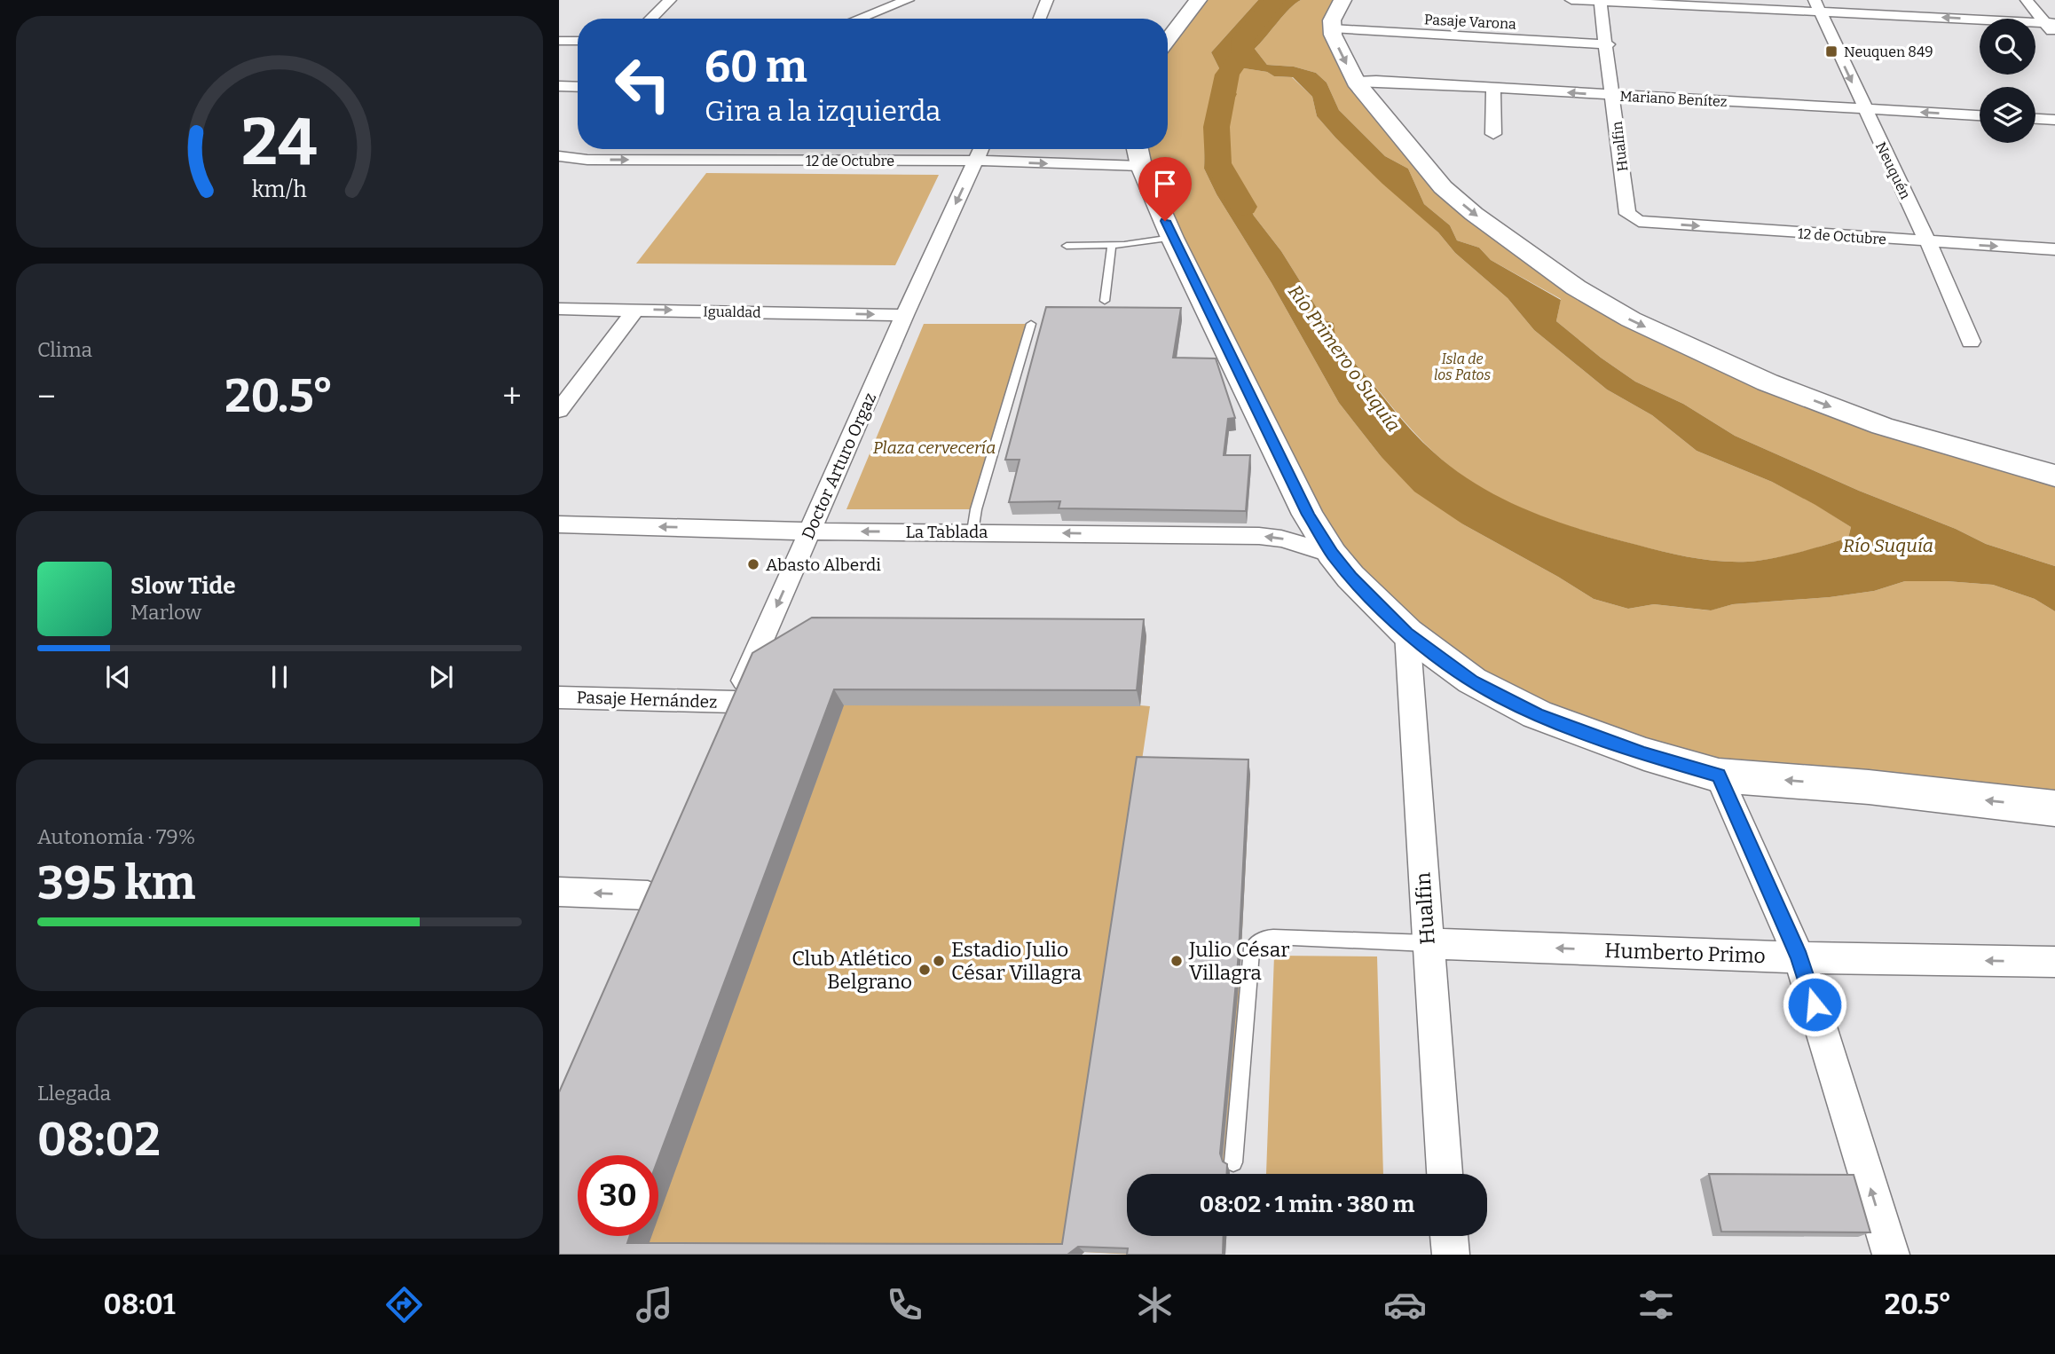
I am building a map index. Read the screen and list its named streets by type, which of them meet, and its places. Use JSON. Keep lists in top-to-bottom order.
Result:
{
  "streets": {
    "street": [
      "Pasaje Varona",
      "Mariano Benítez",
      "Hualfin",
      "12 de Octubre",
      "Neuquén",
      "Igualdad",
      "Doctor Arturo Orgaz",
      "La Tablada",
      "Pasaje Hernández",
      "Humberto Primo"
    ]
  },
  "crossings": [
    ["Pasaje Varona", "Hualfin"],
    ["Mariano Benítez", "Hualfin"],
    ["Mariano Benítez", "Neuquén"],
    ["Hualfin", "12 de Octubre"],
    ["Hualfin", "Humberto Primo"],
    ["12 de Octubre", "Neuquén"],
    ["12 de Octubre", "Doctor Arturo Orgaz"],
    ["Igualdad", "Doctor Arturo Orgaz"],
    ["Doctor Arturo Orgaz", "La Tablada"],
    ["Doctor Arturo Orgaz", "Pasaje Hernández"]
  ],
  "one_way": [
    "12 de Octubre",
    "Igualdad",
    "Doctor Arturo Orgaz",
    "La Tablada",
    "Humberto Primo"
  ],
  "water": ["Río Primero o Suquía", "Río Suquía"],
  "parks": ["Isla de los Patos", "Plaza cervecería"],
  "places": {
    "transit": ["Neuquen 849"],
    "other": [
      "Abasto Alberdi",
      "Estadio Julio César Villagra",
      "Julio César Villagra",
      "Club Atlético Belgrano"
    ]
  },
  "page": {
    "turn": ["60 m", "Gira a la izquierda"],
    "tile": [
      "Clima",
      ["Autonomía · 79%", "395 km"],
      ["Llegada", "08:02"]
    ],
    "heat": ["−", "20.5°", "+"],
    "song": ["Slow Tide", "Marlow"],
    "limit": "30",
    "trip": "08:02 · 1 min · 380 m",
    "tabs": ["08:01", "20.5°"],
    "gauge": ["24", "km/h"]
  }
}
